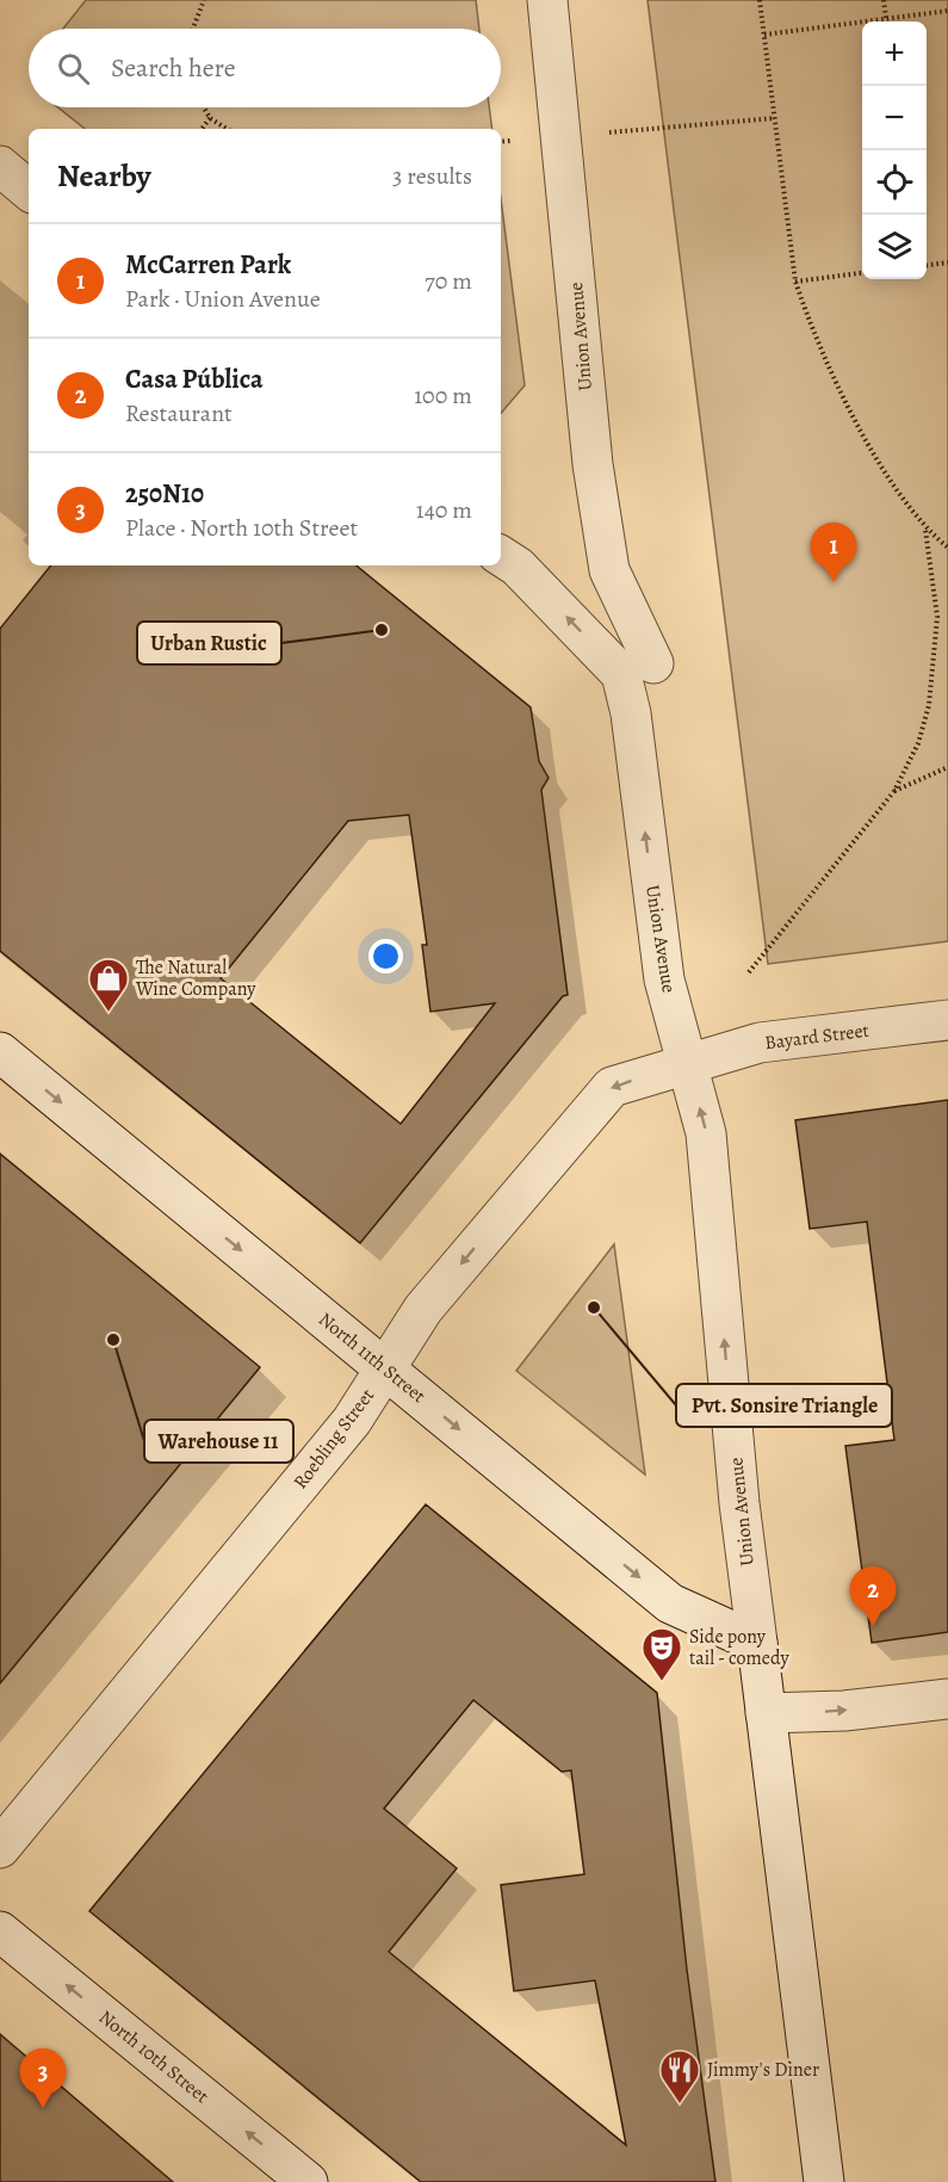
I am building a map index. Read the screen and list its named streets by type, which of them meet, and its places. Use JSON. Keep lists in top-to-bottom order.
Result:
{
  "streets": {
    "street": [
      "Union Avenue",
      "Bayard Street",
      "North 11th Street",
      "Roebling Street",
      "North 10th Street"
    ]
  },
  "crossings": [
    ["Union Avenue", "Bayard Street"],
    ["Union Avenue", "North 11th Street"],
    ["Union Avenue", "Roebling Street"],
    ["Bayard Street", "Roebling Street"],
    ["North 11th Street", "Roebling Street"]
  ],
  "one_way": [
    "Union Avenue",
    "North 11th Street",
    "Roebling Street",
    "North 10th Street"
  ],
  "places": {
    "other": ["Urban Rustic", "Pvt. Sonsire Triangle", "Warehouse 11"],
    "shop": ["The Natural Wine Company"],
    "theatre": ["Side pony tail - comedy"],
    "restaurant": ["Jimmy's Diner"]
  },
  "page": {
    "map_buttons": ["+", "−"],
    "search": "Search here",
    "heading": ["Nearby", "3 results"],
    "list": [
      {
        "mark": "1",
        "name": "McCarren Park",
        "note": "Park · Union Avenue",
        "value": "70 m"
      },
      {
        "mark": "2",
        "name": "Casa Pública",
        "note": "Restaurant",
        "value": "100 m"
      },
      {
        "mark": "3",
        "name": "250N10",
        "note": "Place · North 10th Street",
        "value": "140 m"
      }
    ],
    "pins": ["1", "2", "3"]
  }
}
